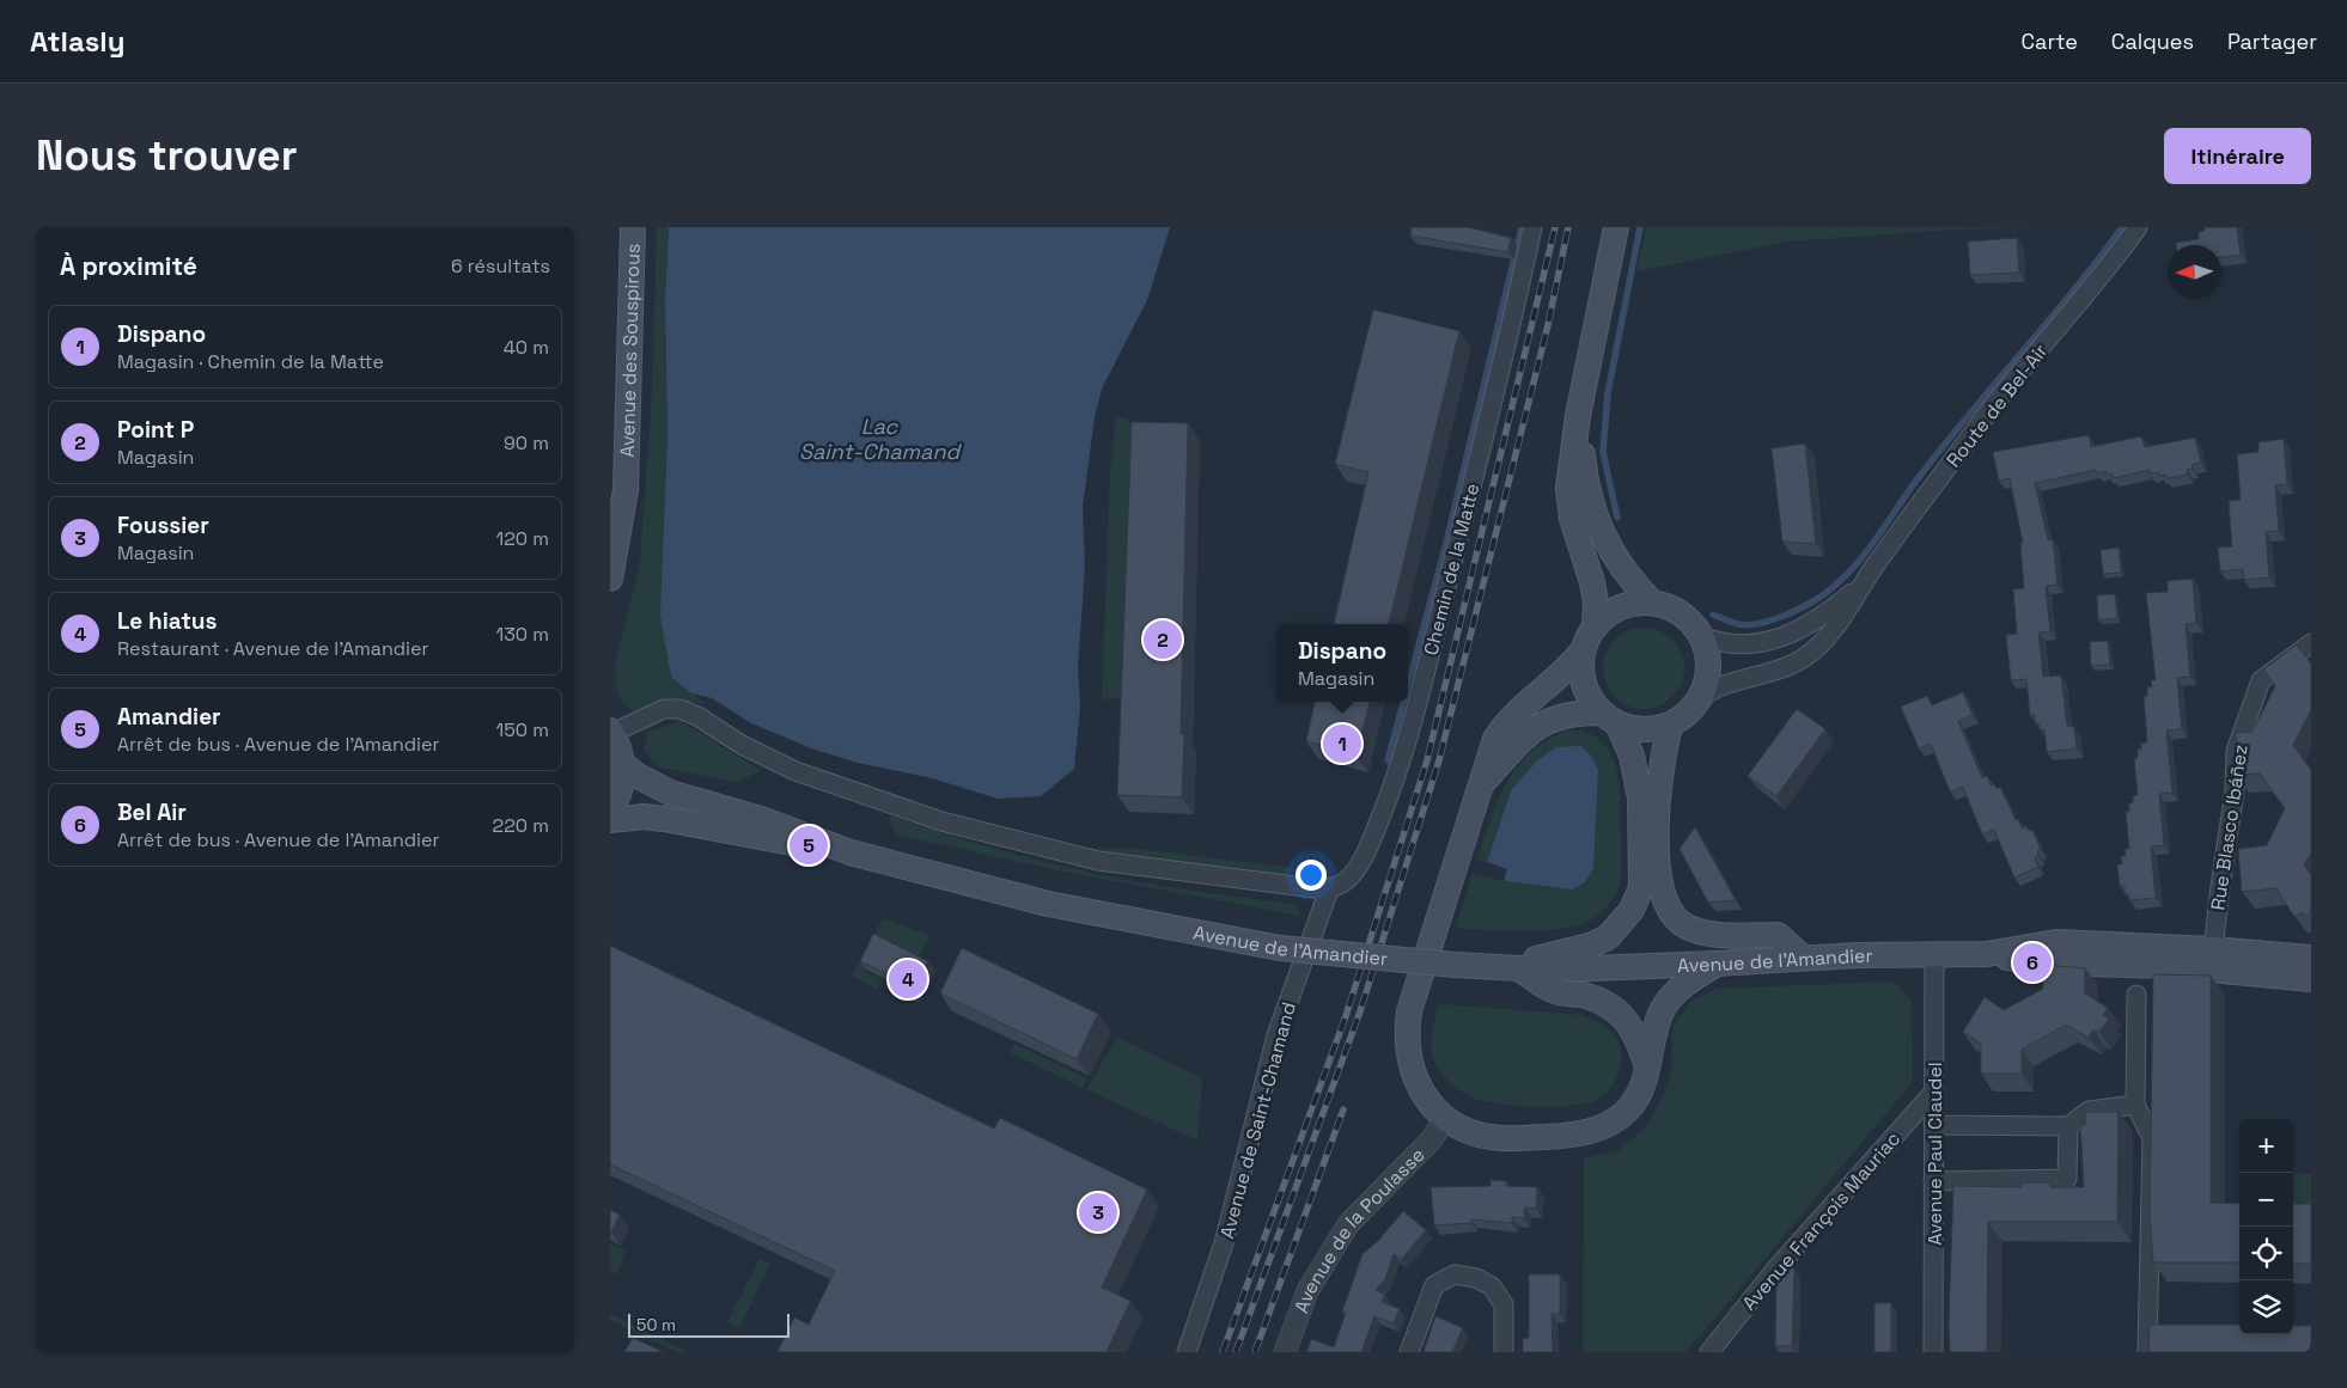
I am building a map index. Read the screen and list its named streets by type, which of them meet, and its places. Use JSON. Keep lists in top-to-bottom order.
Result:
{
  "streets": {
    "main road": ["Avenue des Souspirous", "Avenue de l'Amandier"],
    "street": [
      "Route de Bel-Air",
      "Chemin de la Matte",
      "Rue Blasco Ibáñez",
      "Avenue de Saint-Chamand",
      "Avenue Paul Claudel",
      "Avenue François Mauriac",
      "Avenue de la Poulasse"
    ]
  },
  "crossings": [
    ["Chemin de la Matte", "Avenue de Saint-Chamand"],
    ["Rue Blasco Ibáñez", "Avenue de l'Amandier"],
    ["Avenue de l'Amandier", "Avenue Paul Claudel"],
    ["Avenue Paul Claudel", "Avenue François Mauriac"]
  ],
  "water": ["Lac Saint-Chamand"],
  "scale_bar": "50 m",
  "north": "left",
  "page": {
    "header": "Atlasly",
    "nav": ["Carte", "Calques", "Partager"],
    "buttons": "Itinéraire",
    "title": "Nous trouver",
    "heading": ["À proximité", "6 résultats"],
    "list": [
      {
        "mark": "1",
        "name": "Dispano",
        "note": "Magasin · Chemin de la Matte",
        "value": "40 m"
      },
      {
        "mark": "2",
        "name": "Point P",
        "note": "Magasin",
        "value": "90 m"
      },
      {
        "mark": "3",
        "name": "Foussier",
        "note": "Magasin",
        "value": "120 m"
      },
      {
        "mark": "4",
        "name": "Le hiatus",
        "note": "Restaurant · Avenue de l'Amandier",
        "value": "130 m"
      },
      {
        "mark": "5",
        "name": "Amandier",
        "note": "Arrêt de bus · Avenue de l'Amandier",
        "value": "150 m"
      },
      {
        "mark": "6",
        "name": "Bel Air",
        "note": "Arrêt de bus · Avenue de l'Amandier",
        "value": "220 m"
      }
    ],
    "pins": [
      "2",
      "1",
      "5",
      "6",
      "4",
      "3"
    ],
    "popup": ["Dispano", "Magasin"],
    "map_buttons": ["+", "−"],
    "scale": "50 m"
  }
}
